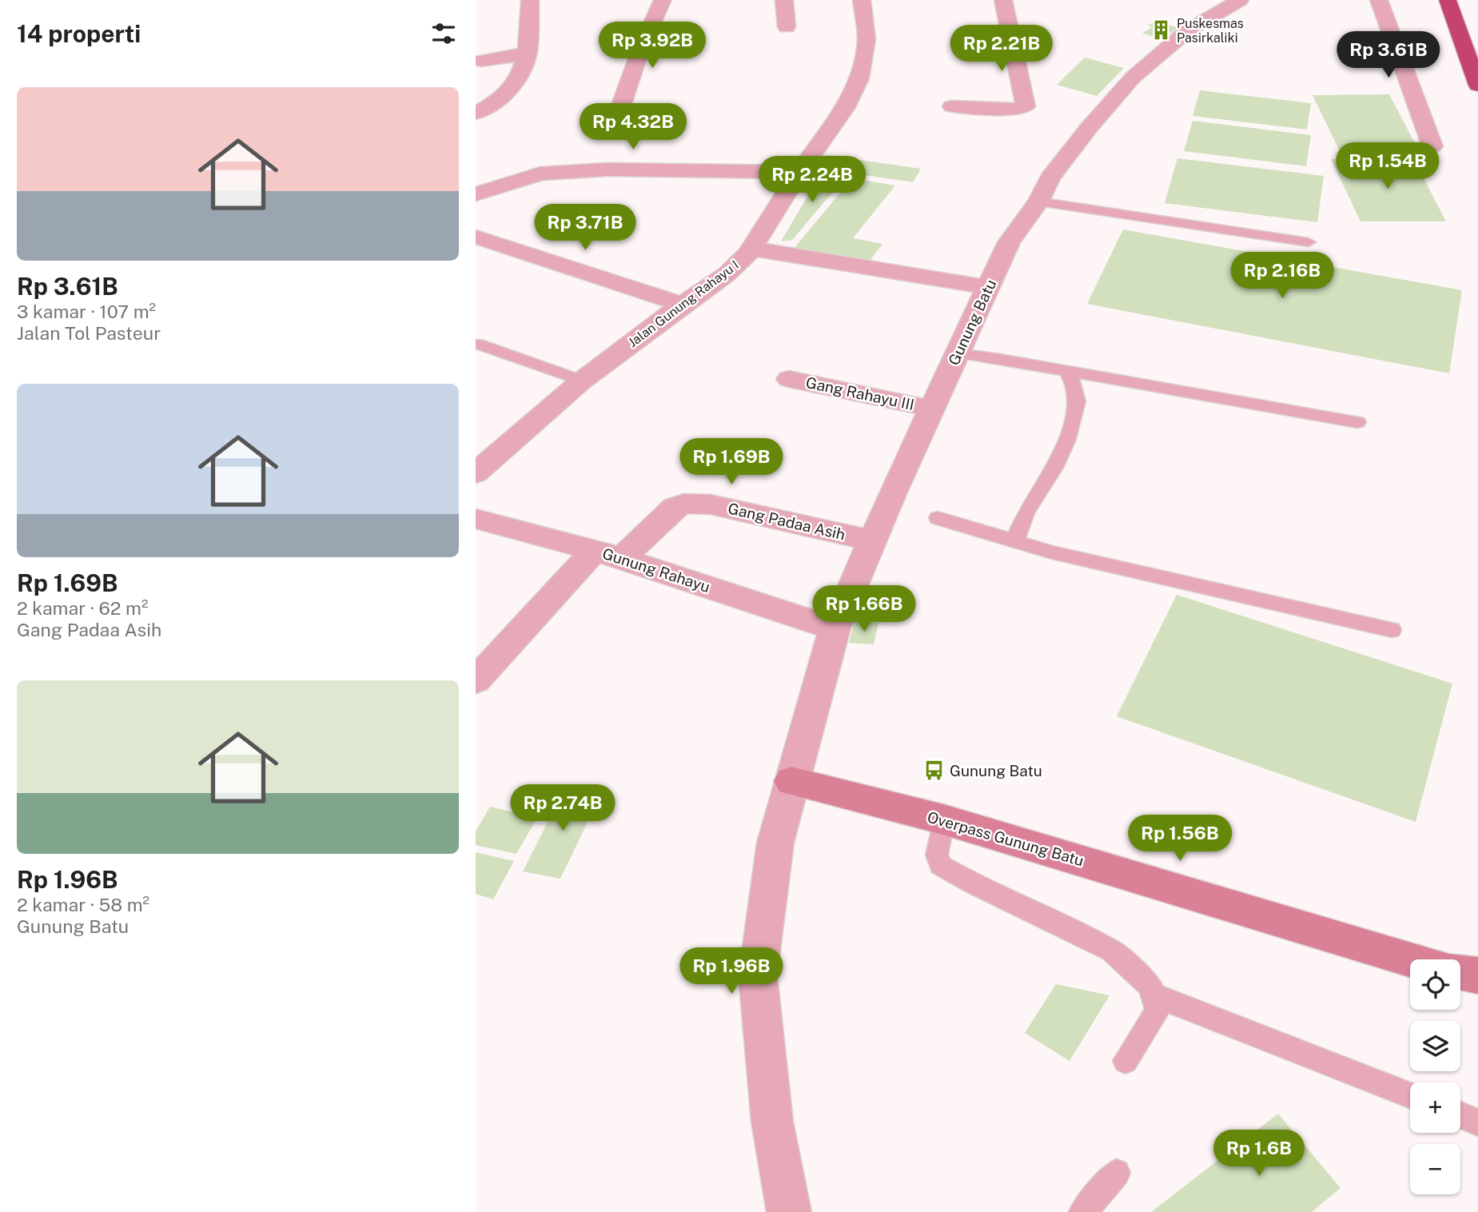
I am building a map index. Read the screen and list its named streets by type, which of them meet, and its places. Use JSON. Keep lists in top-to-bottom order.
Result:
{
  "streets": {
    "street": [
      "Jalan Gunung Rahayu I",
      "Gunung Batu",
      "Gang Rahayu III",
      "Gang Padaa Asih",
      "Gunung Rahayu",
      "Overpass Gunung Batu"
    ]
  },
  "crossings": [
    ["Gunung Batu", "Gang Rahayu III"],
    ["Gunung Batu", "Gang Padaa Asih"],
    ["Gunung Batu", "Gunung Rahayu"],
    ["Gunung Batu", "Overpass Gunung Batu"],
    ["Gang Padaa Asih", "Gunung Rahayu"]
  ],
  "places": {
    "building": ["Puskesmas Pasirkaliki"],
    "bus stop": ["Gunung Batu"]
  },
  "page": {
    "heading": "14 properti",
    "price": [
      "Rp 3.92B",
      "Rp 2.21B",
      "Rp 3.61B",
      "Rp 4.32B",
      "Rp 1.54B",
      "Rp 2.24B",
      "Rp 3.71B",
      "Rp 2.16B",
      "Rp 1.69B",
      "Rp 1.66B",
      "Rp 2.74B",
      "Rp 1.56B",
      "Rp 1.96B",
      "Rp 1.6B"
    ],
    "list": [
      {
        "name": "Rp 3.61B",
        "note": "3 kamar · 107 m² · Jalan Tol Pasteur"
      },
      {
        "name": "Rp 1.69B",
        "note": "2 kamar · 62 m² · Gang Padaa Asih"
      },
      {
        "name": "Rp 1.96B",
        "note": "2 kamar · 58 m² · Gunung Batu"
      }
    ],
    "map_buttons": ["+", "−"]
  }
}
